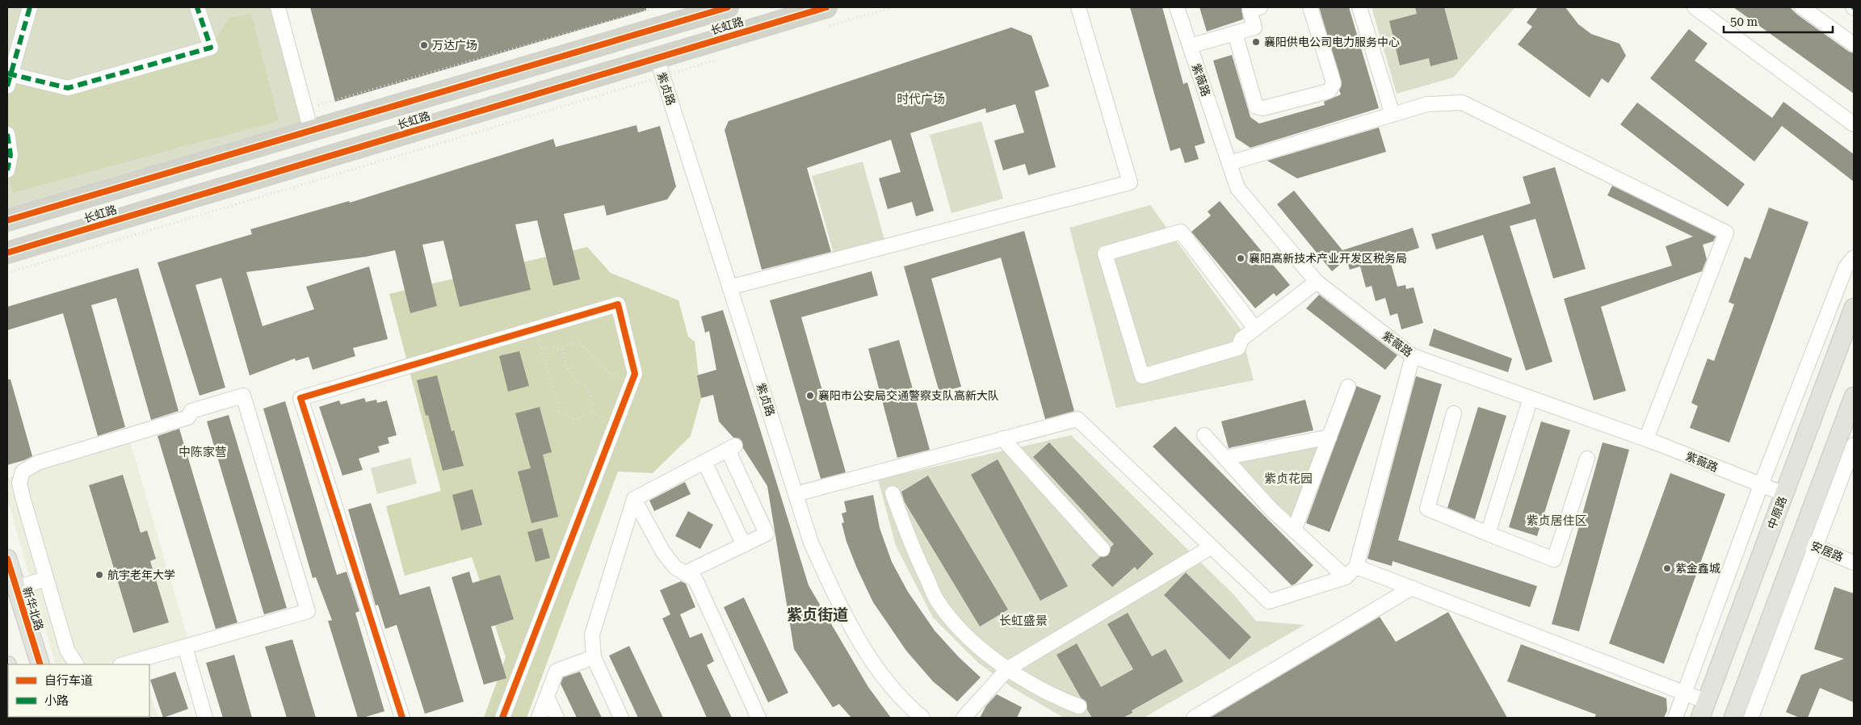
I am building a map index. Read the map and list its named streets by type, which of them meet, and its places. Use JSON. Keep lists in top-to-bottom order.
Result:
{
  "streets": {
    "highway": ["长虹路"],
    "main road": ["中原路", "新华北路"],
    "street": ["紫薇路", "紫贞路", "安居路"]
  },
  "crossings": [
    ["长虹路", "紫贞路"],
    ["紫薇路", "中原路"]
  ],
  "districts": [
    "时代广场",
    "中陈家营",
    "紫贞花园",
    "紫贞居住区",
    "紫贞街道",
    "长虹盛景"
  ],
  "places": [
    "襄阳供电公司电力服务中心",
    "万达广场",
    "襄阳高新技术产业开发区税务局",
    "襄阳市公安局交通警察支队高新大队",
    "紫金鑫城",
    "航宇老年大学"
  ],
  "legend": ["自行车道", "小路"],
  "scale_bar": "50 m"
}
